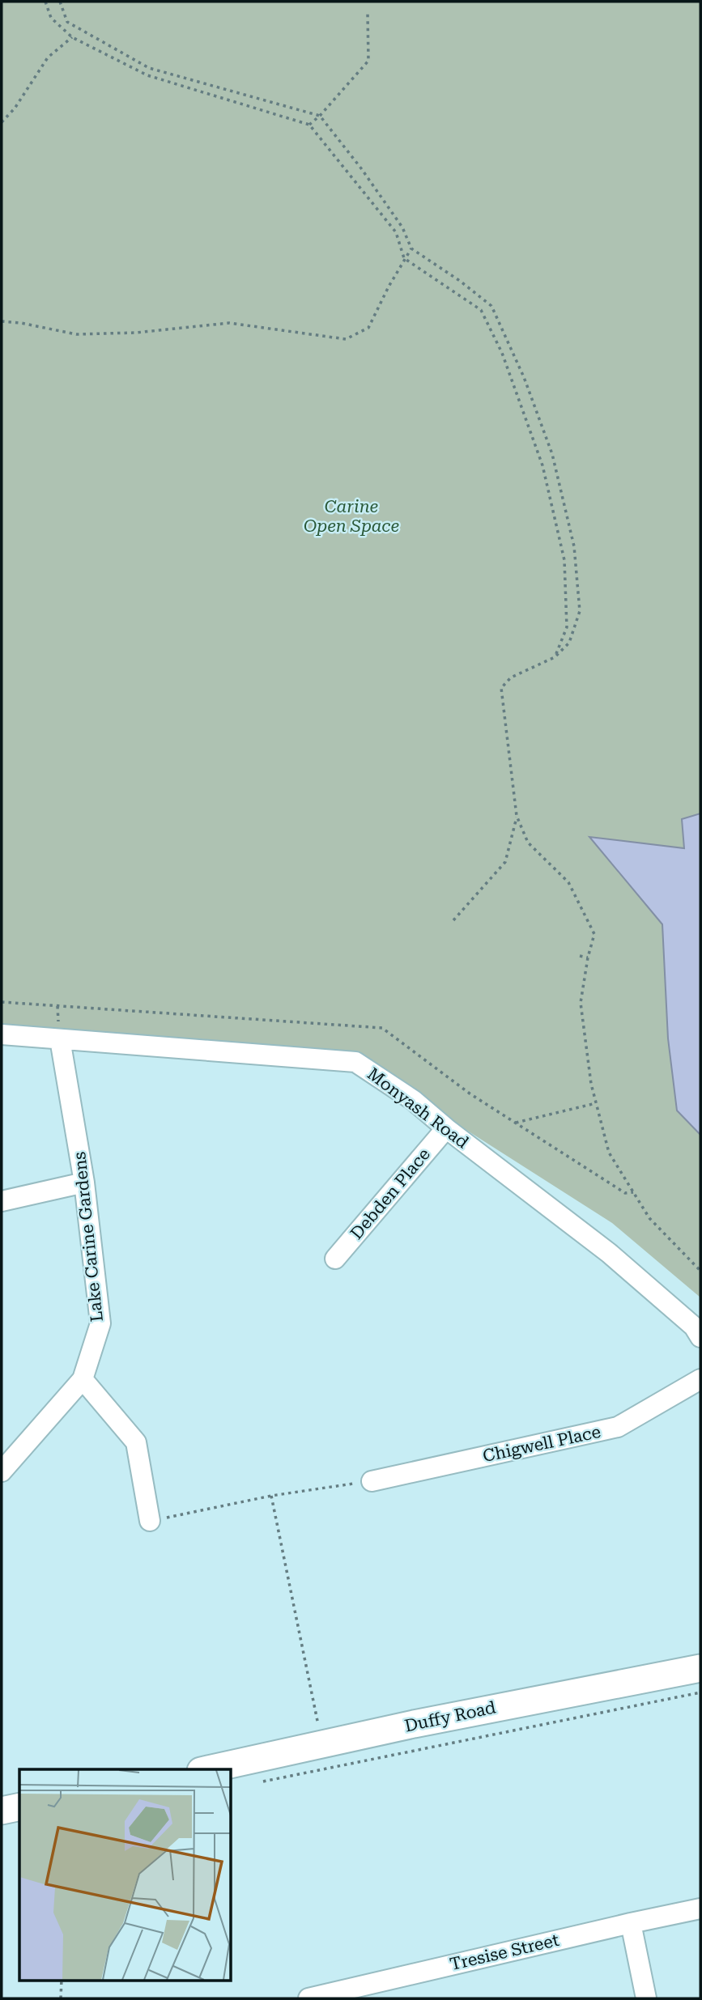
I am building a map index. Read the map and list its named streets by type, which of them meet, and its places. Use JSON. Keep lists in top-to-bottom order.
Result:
{
  "streets": {
    "main road": ["Duffy Road"],
    "street": [
      "Monyash Road",
      "Debden Place",
      "Lake Carine Gardens",
      "Chigwell Place",
      "Tresise Street"
    ]
  },
  "crossings": [
    ["Monyash Road", "Debden Place"],
    ["Monyash Road", "Lake Carine Gardens"]
  ],
  "parks": ["Carine Open Space"]
}
